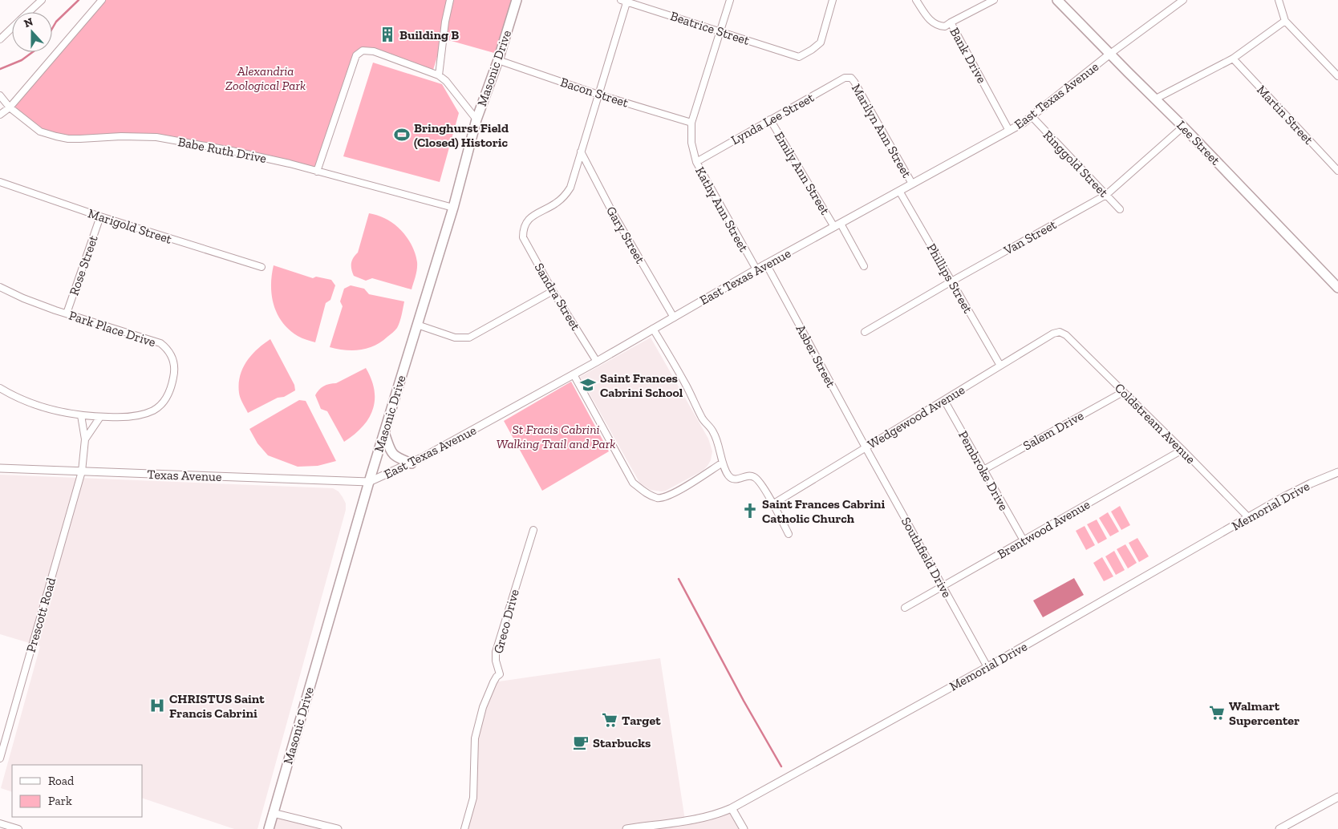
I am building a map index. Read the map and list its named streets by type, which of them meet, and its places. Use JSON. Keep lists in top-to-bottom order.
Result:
{
  "streets": {
    "main road": ["Masonic Drive", "Lee Street"],
    "street": [
      "Beatrice Street",
      "Bank Drive",
      "Bacon Street",
      "East Texas Avenue",
      "Martin Street",
      "Lynda Lee Street",
      "Marilyn Ann Street",
      "Babe Ruth Drive",
      "Ringgold Street",
      "Emily Ann Street",
      "Kathy Ann Street",
      "Marigold Street",
      "Gary Street",
      "Van Street",
      "Rose Street",
      "Phillips Street",
      "Sandra Street",
      "Park Place Drive",
      "Asber Street",
      "Wedgewood Avenue",
      "Coldstream Avenue",
      "Salem Drive",
      "Pembroke Drive",
      "Texas Avenue",
      "Memorial Drive",
      "Brentwood Avenue",
      "Southfield Drive",
      "Prescott Road",
      "Greco Drive"
    ]
  },
  "crossings": [
    ["Beatrice Street", "Kathy Ann Street"],
    ["Bank Drive", "East Texas Avenue"],
    ["Masonic Drive", "Bacon Street"],
    ["Masonic Drive", "East Texas Avenue"],
    ["Masonic Drive", "Babe Ruth Drive"],
    ["Masonic Drive", "Texas Avenue"],
    ["Bacon Street", "Kathy Ann Street"],
    ["East Texas Avenue", "Marilyn Ann Street"],
    ["East Texas Avenue", "Lee Street"],
    ["East Texas Avenue", "Ringgold Street"],
    ["East Texas Avenue", "Emily Ann Street"],
    ["East Texas Avenue", "Kathy Ann Street"],
    ["East Texas Avenue", "Gary Street"],
    ["East Texas Avenue", "Phillips Street"],
    ["East Texas Avenue", "Sandra Street"],
    ["East Texas Avenue", "Asber Street"],
    ["East Texas Avenue", "Texas Avenue"],
    ["Lynda Lee Street", "Marilyn Ann Street"],
    ["Lynda Lee Street", "Emily Ann Street"],
    ["Lynda Lee Street", "Kathy Ann Street"],
    ["Lee Street", "Van Street"],
    ["Ringgold Street", "Van Street"],
    ["Marigold Street", "Rose Street"],
    ["Gary Street", "Sandra Street"],
    ["Van Street", "Phillips Street"],
    ["Rose Street", "Park Place Drive"],
    ["Phillips Street", "Wedgewood Avenue"],
    ["Asber Street", "Wedgewood Avenue"],
    ["Asber Street", "Southfield Drive"],
    ["Wedgewood Avenue", "Coldstream Avenue"],
    ["Wedgewood Avenue", "Pembroke Drive"],
    ["Wedgewood Avenue", "Southfield Drive"],
    ["Coldstream Avenue", "Salem Drive"],
    ["Coldstream Avenue", "Memorial Drive"],
    ["Coldstream Avenue", "Brentwood Avenue"],
    ["Salem Drive", "Pembroke Drive"],
    ["Pembroke Drive", "Brentwood Avenue"],
    ["Texas Avenue", "Prescott Road"],
    ["Memorial Drive", "Southfield Drive"],
    ["Brentwood Avenue", "Southfield Drive"]
  ],
  "parks": ["Alexandria Zoological Park", "St Fracis Cabrini Walking Trail and Park"],
  "places": {
    "building": ["Building B"],
    "sports": ["Bringhurst Field (Closed) Historic"],
    "school or university": ["Saint Frances Cabrini School"],
    "church": ["Saint Frances Cabrini Catholic Church"],
    "hospital": ["CHRISTUS Saint Francis Cabrini"],
    "supermarket": ["Walmart Supercenter", "Target"],
    "cafe": ["Starbucks"]
  },
  "legend": ["Road", "Park"],
  "north": "top"
}
